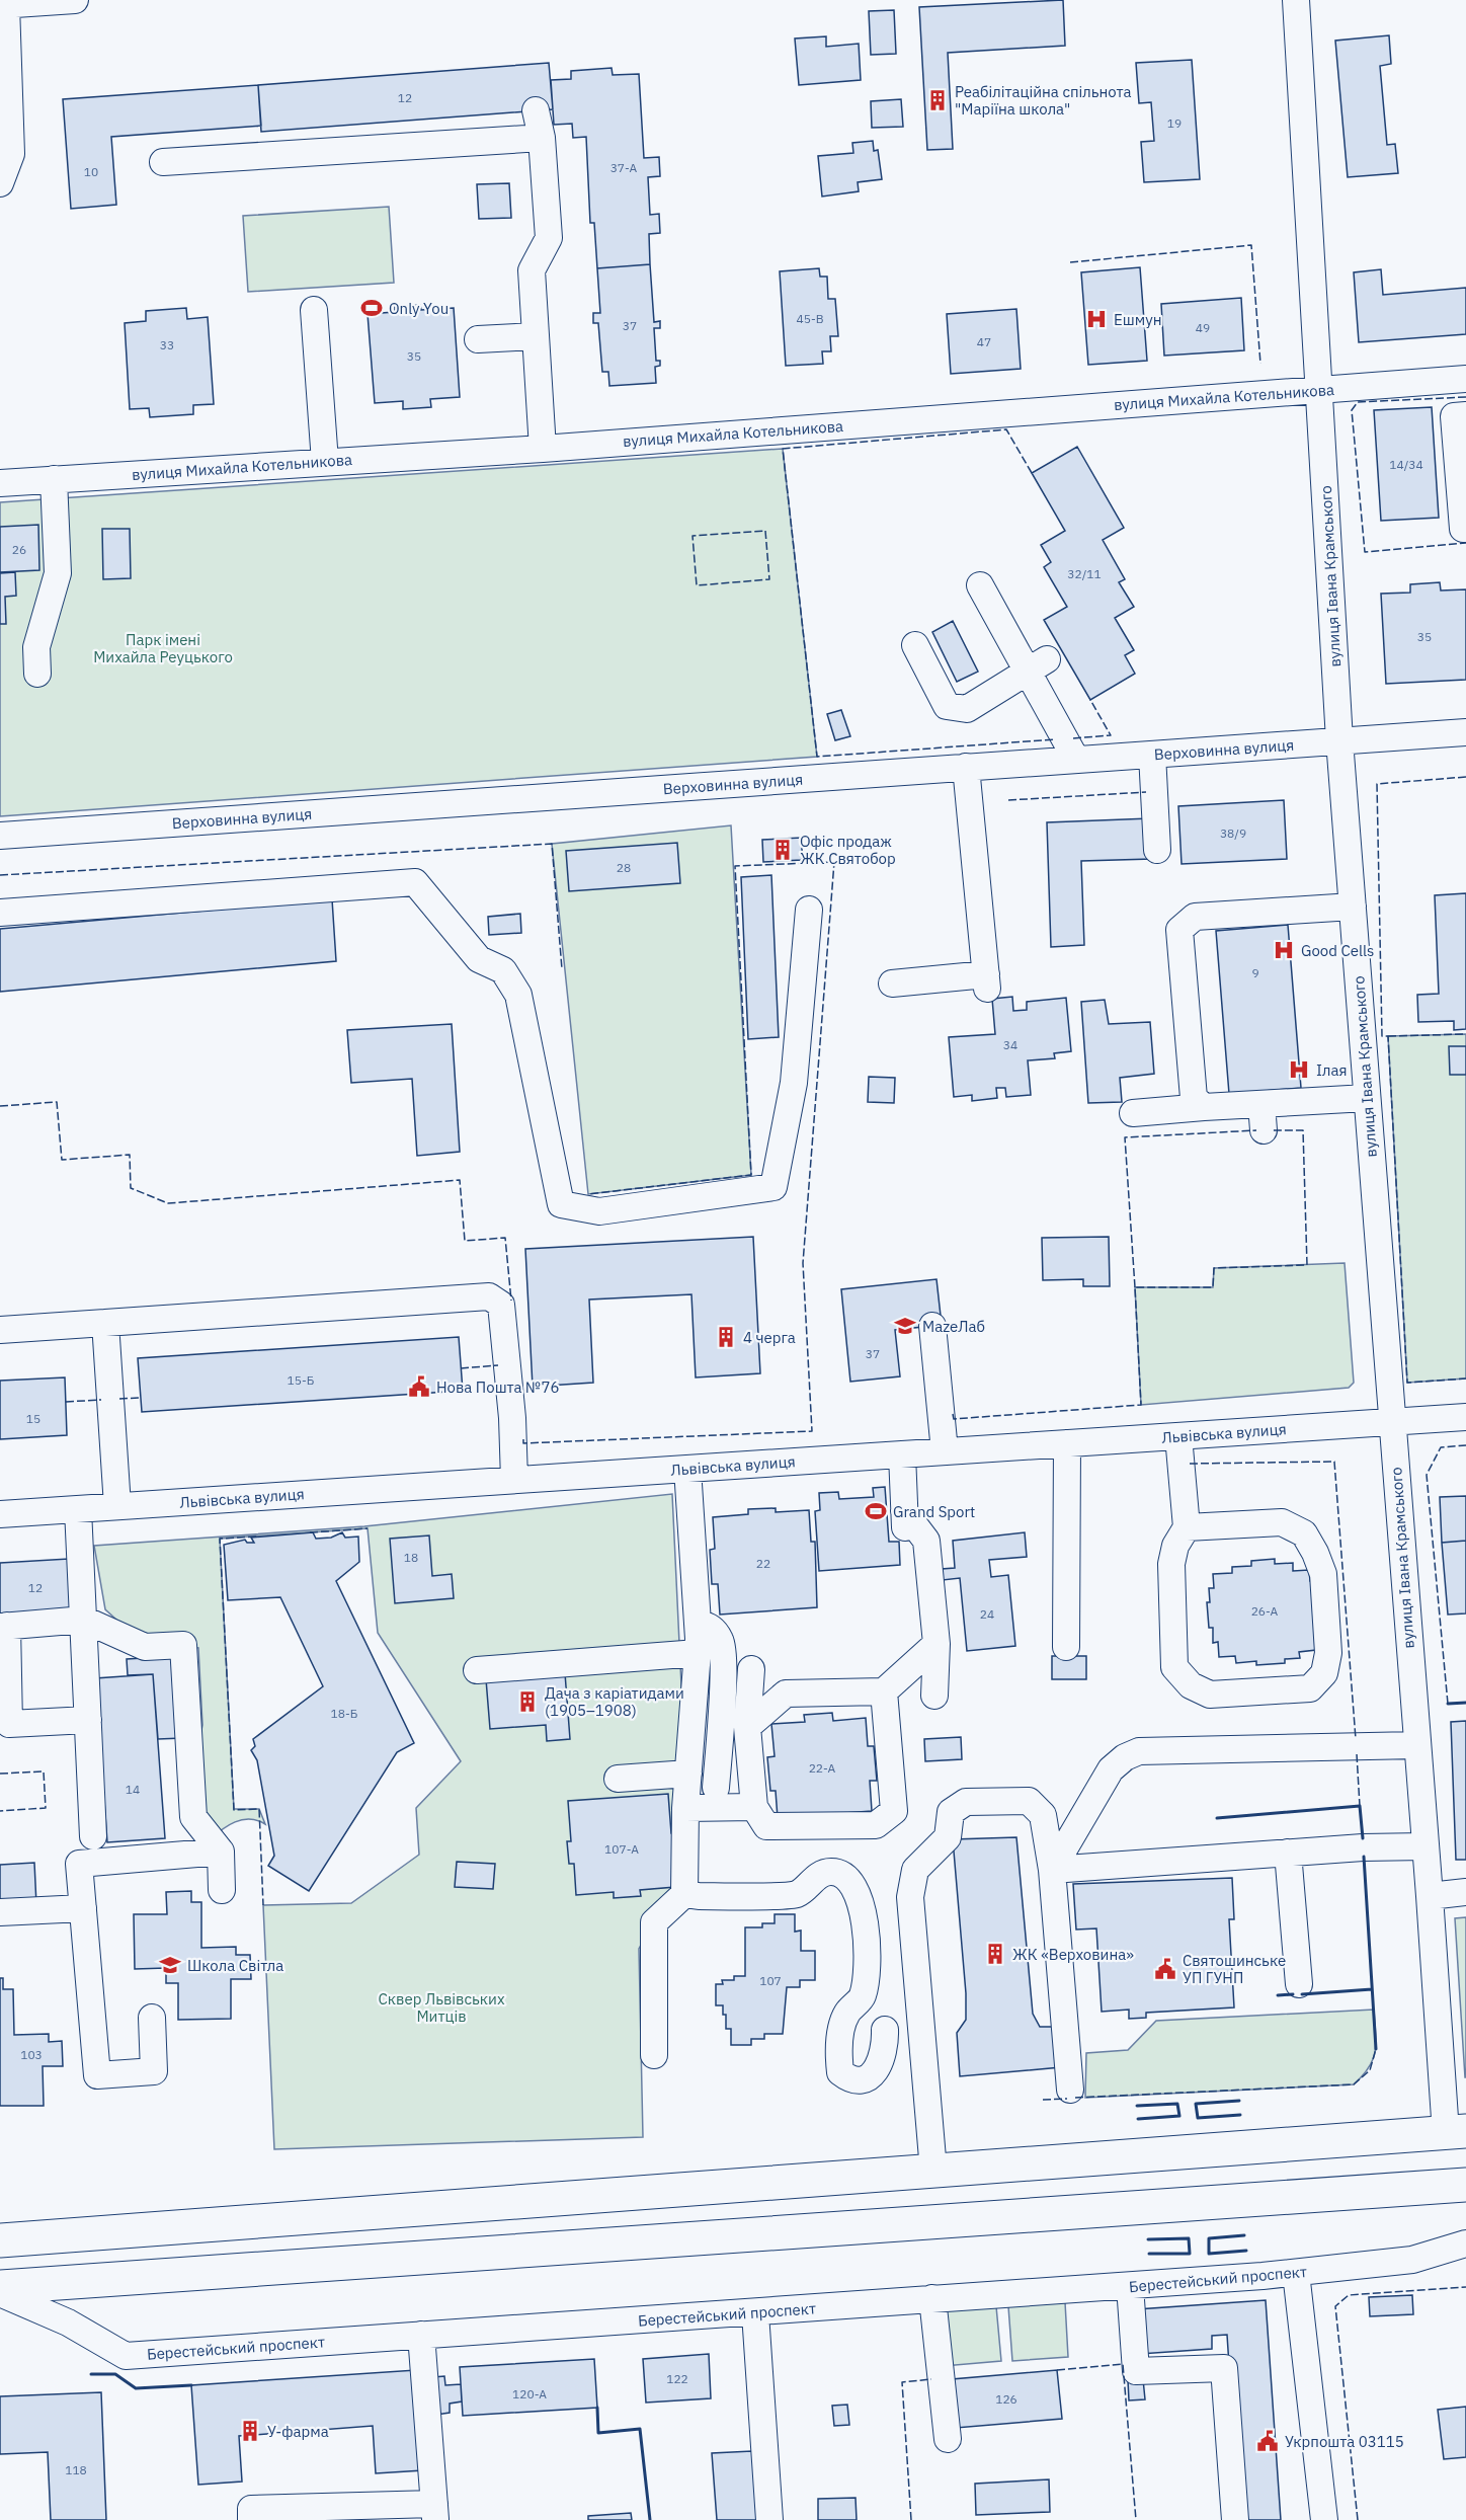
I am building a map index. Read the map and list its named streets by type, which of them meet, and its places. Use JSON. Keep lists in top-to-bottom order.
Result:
{
  "streets": {
    "street": [
      "вулиця Михайла Котельникова",
      "вулиця Івана Крамського",
      "Верховинна вулиця",
      "Львівська вулиця",
      "Берестейський проспект"
    ]
  },
  "crossings": [
    ["вулиця Михайла Котельникова", "вулиця Івана Крамського"],
    ["вулиця Івана Крамського", "Верховинна вулиця"],
    ["вулиця Івана Крамського", "Львівська вулиця"]
  ],
  "parks": ["Парк імені Михайла Реуцького", "Сквер Львівських Митців"],
  "places": {
    "building": [
      "Реабілітаційна спільнота \"Маріїна школа\"",
      "Офіс продаж ЖК Святобор",
      "4 черга",
      "Дача з каріатидами (1905–1908)",
      "ЖК «Верховина»",
      "У-фарма"
    ],
    "sports": ["Only You", "Grand Sport"],
    "hospital": ["Ешмун", "Good Cells", "Ілая"],
    "school or university": ["MazeЛаб", "Школа Світла"],
    "public building": ["Нова Пошта №76", "Святошинське УП ГУНП", "Укрпошта 03115"]
  },
  "house_numbers": [
    "12",
    "19",
    "37-А",
    "10",
    "45-В",
    "37",
    "49",
    "47",
    "33",
    "35",
    "14/34",
    "26",
    "32/11",
    "35",
    "38/9",
    "28",
    "9",
    "34",
    "37",
    "15-Б",
    "15",
    "18",
    "22",
    "12",
    "26-А",
    "24",
    "18-Б",
    "22-А",
    "14",
    "107-А",
    "107",
    "103",
    "122",
    "120-А",
    "126",
    "118"
  ]
}
